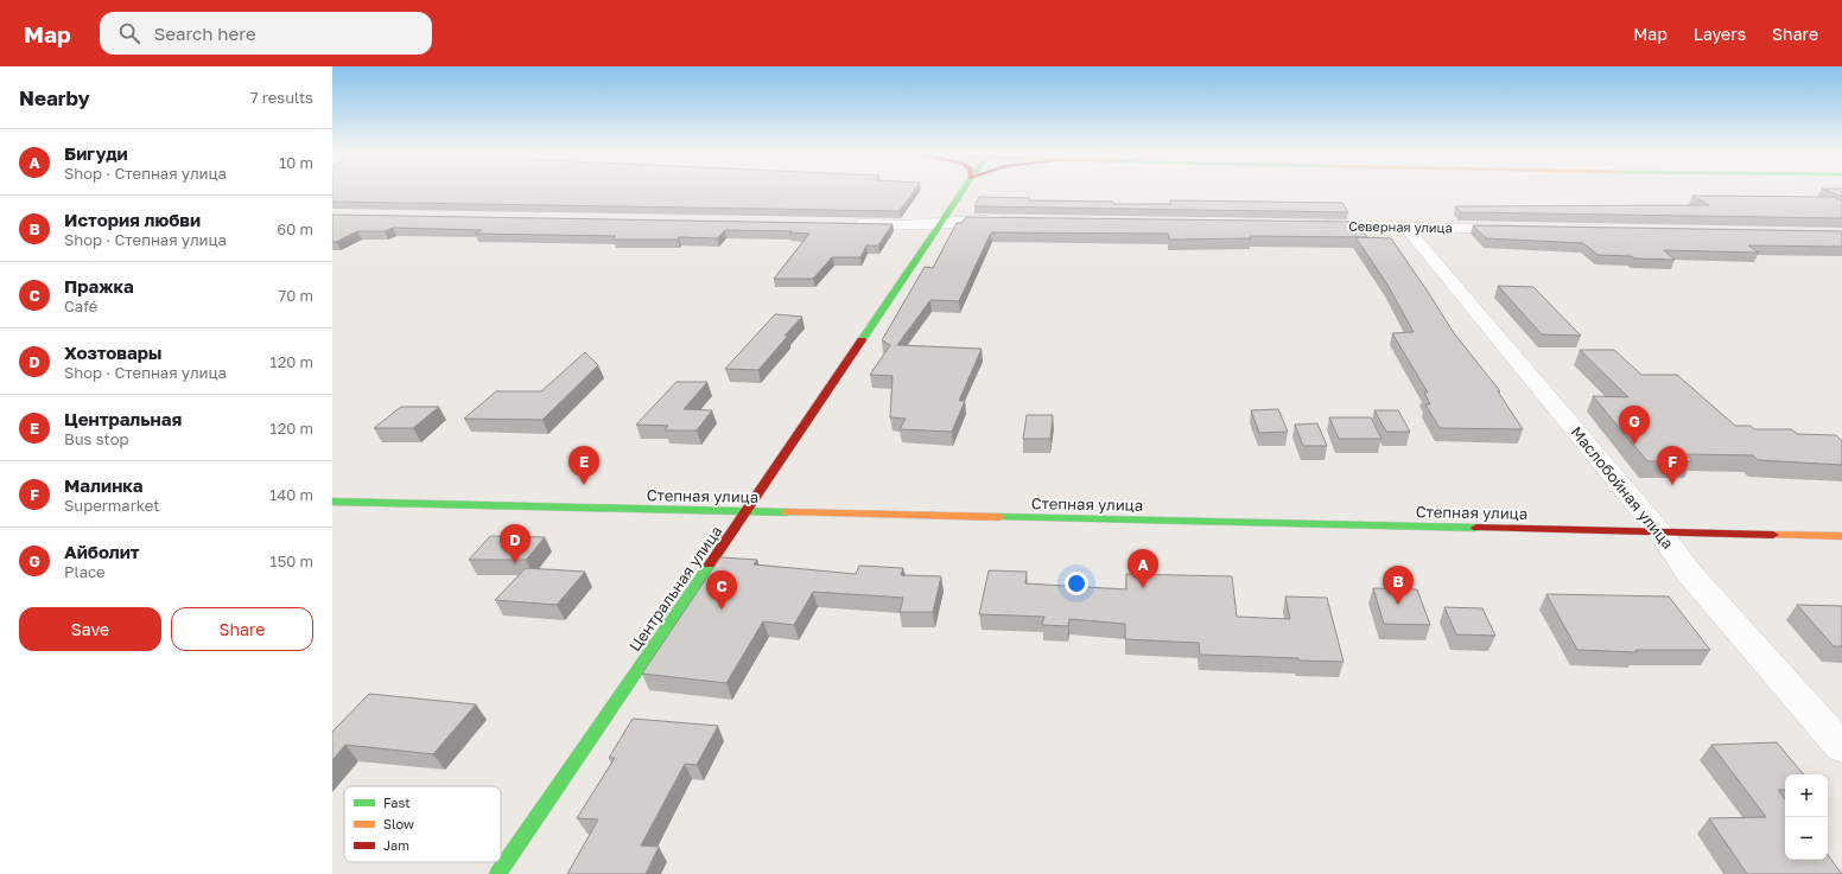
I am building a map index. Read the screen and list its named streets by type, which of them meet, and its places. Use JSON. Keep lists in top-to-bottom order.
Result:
{
  "streets": {
    "main road": ["Степная улица", "Центральная улица"],
    "street": ["Северная улица", "Маслобойная улица"]
  },
  "crossings": [
    ["Северная улица", "Маслобойная улица"],
    ["Маслобойная улица", "Степная улица"],
    ["Степная улица", "Центральная улица"]
  ],
  "legend": ["Fast", "Slow", "Jam"],
  "page": {
    "header": "Map",
    "search": "Search here",
    "nav": ["Map", "Layers", "Share"],
    "heading": ["Nearby", "7 results"],
    "list": [
      {
        "mark": "A",
        "name": "Бигуди",
        "note": "Shop · Степная улица",
        "value": "10 m"
      },
      {
        "mark": "B",
        "name": "История любви",
        "note": "Shop · Степная улица",
        "value": "60 m"
      },
      {
        "mark": "C",
        "name": "Пражка",
        "note": "Café",
        "value": "70 m"
      },
      {
        "mark": "D",
        "name": "Хозтовары",
        "note": "Shop · Степная улица",
        "value": "120 m"
      },
      {
        "mark": "E",
        "name": "Центральная",
        "note": "Bus stop",
        "value": "120 m"
      },
      {
        "mark": "F",
        "name": "Малинка",
        "note": "Supermarket",
        "value": "140 m"
      },
      {
        "mark": "G",
        "name": "Айболит",
        "note": "Place",
        "value": "150 m"
      }
    ],
    "pins": [
      "G",
      "E",
      "F",
      "D",
      "A",
      "B",
      "C"
    ],
    "buttons": ["Save", "Share"],
    "map_buttons": ["+", "−"]
  }
}
